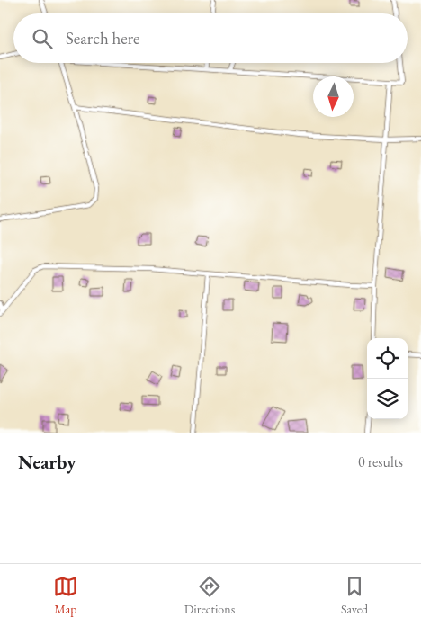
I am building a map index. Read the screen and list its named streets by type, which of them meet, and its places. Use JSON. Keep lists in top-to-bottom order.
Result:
{
  "north": "bottom",
  "page": {
    "search": "Search here",
    "heading": ["Nearby", "0 results"],
    "nav": ["Map", "Directions", "Saved"]
  }
}
